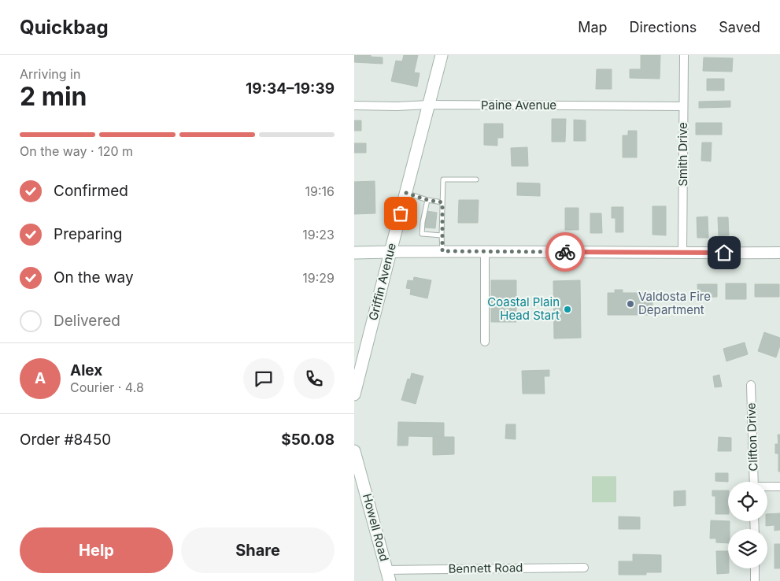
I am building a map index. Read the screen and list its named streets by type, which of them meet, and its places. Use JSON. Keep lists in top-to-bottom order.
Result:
{
  "streets": {
    "main road": ["Griffin Avenue", "Howell Road"],
    "street": [
      "Paine Avenue",
      "Smith Drive",
      "Clifton Drive",
      "Bennett Road"
    ]
  },
  "crossings": [
    ["Paine Avenue", "Smith Drive"],
    ["Paine Avenue", "Griffin Avenue"],
    ["Howell Road", "Bennett Road"]
  ],
  "places": ["Valdosta Fire Department", "Coastal Plain Head Start"],
  "page": {
    "header": "Quickbag",
    "nav": ["Map", "Directions", "Saved"],
    "heading": ["2 min", "Arriving in", "19:34–19:39"],
    "panel": [
      "Alex",
      "Courier · 4.8",
      "Order #8450",
      "$50.08"
    ],
    "bar": "On the way · 120 m",
    "list": [
      ["Confirmed", "19:16"],
      ["Preparing", "19:23"],
      ["On the way", "19:29"],
      "Delivered"
    ],
    "round": "A",
    "buttons": ["Help", "Share"]
  }
}
